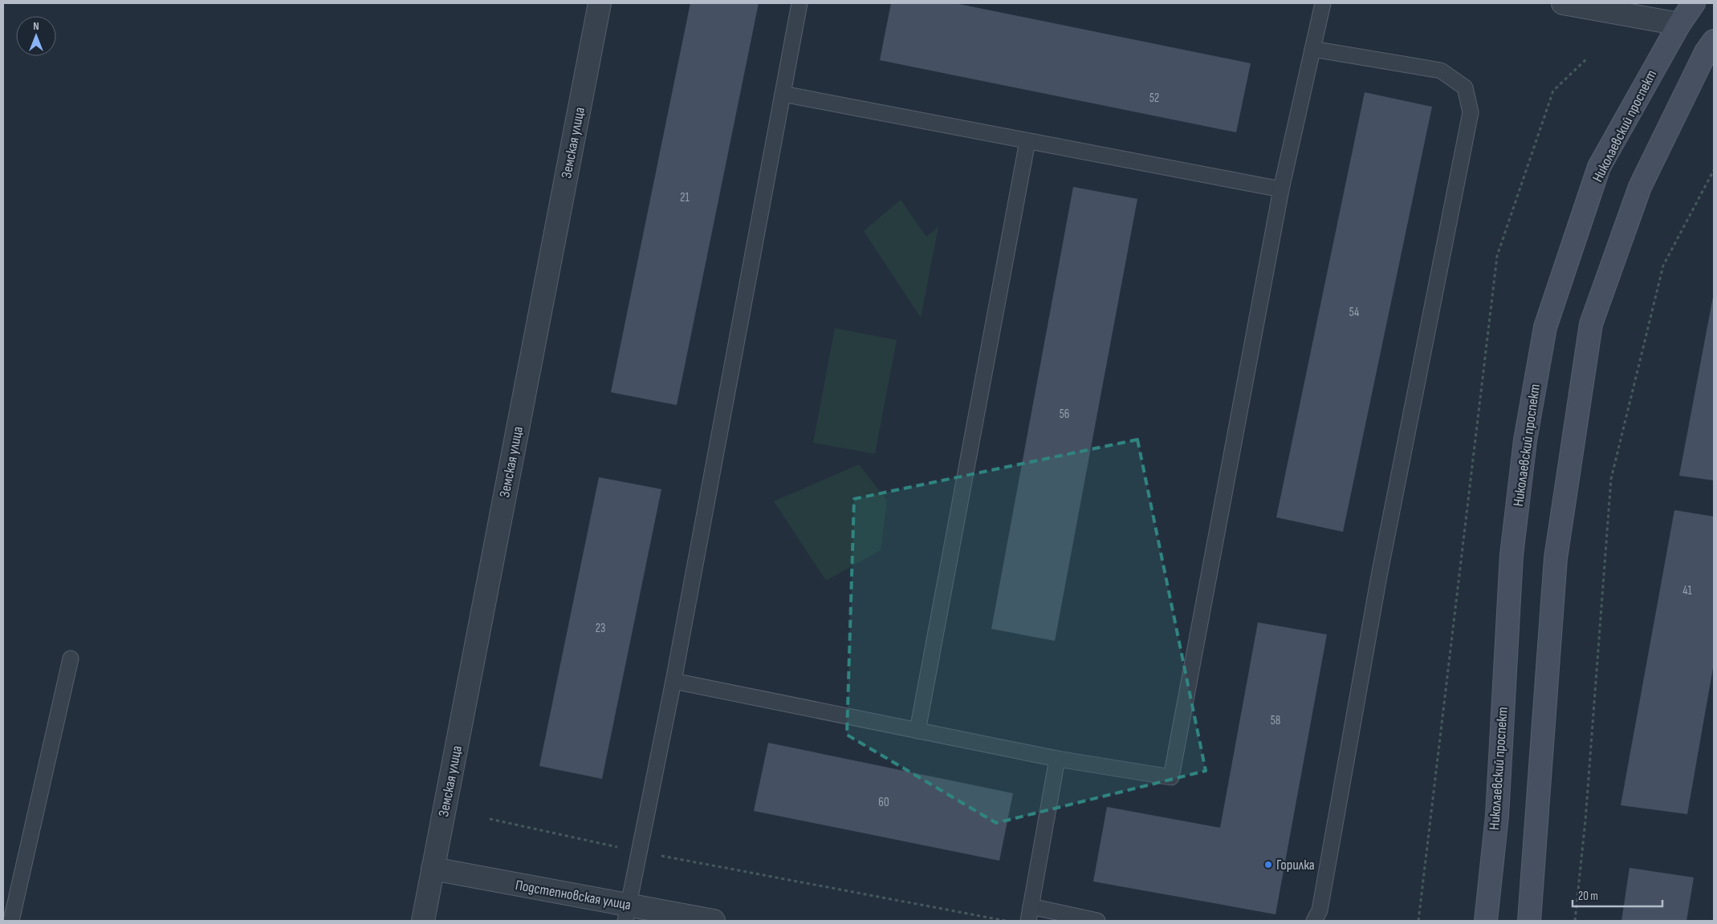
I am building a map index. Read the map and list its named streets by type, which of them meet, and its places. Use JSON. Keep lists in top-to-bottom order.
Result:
{
  "streets": {
    "main road": ["Николаевский проспект"],
    "street": ["Земская улица", "Подстепновская улица"]
  },
  "crossings": [
    ["Земская улица", "Подстепновская улица"]
  ],
  "places": ["Горилка"],
  "house_numbers": [
    "52",
    "21",
    "54",
    "56",
    "41",
    "23",
    "58",
    "60"
  ],
  "scale_bar": "20 m",
  "north": "top"
}
